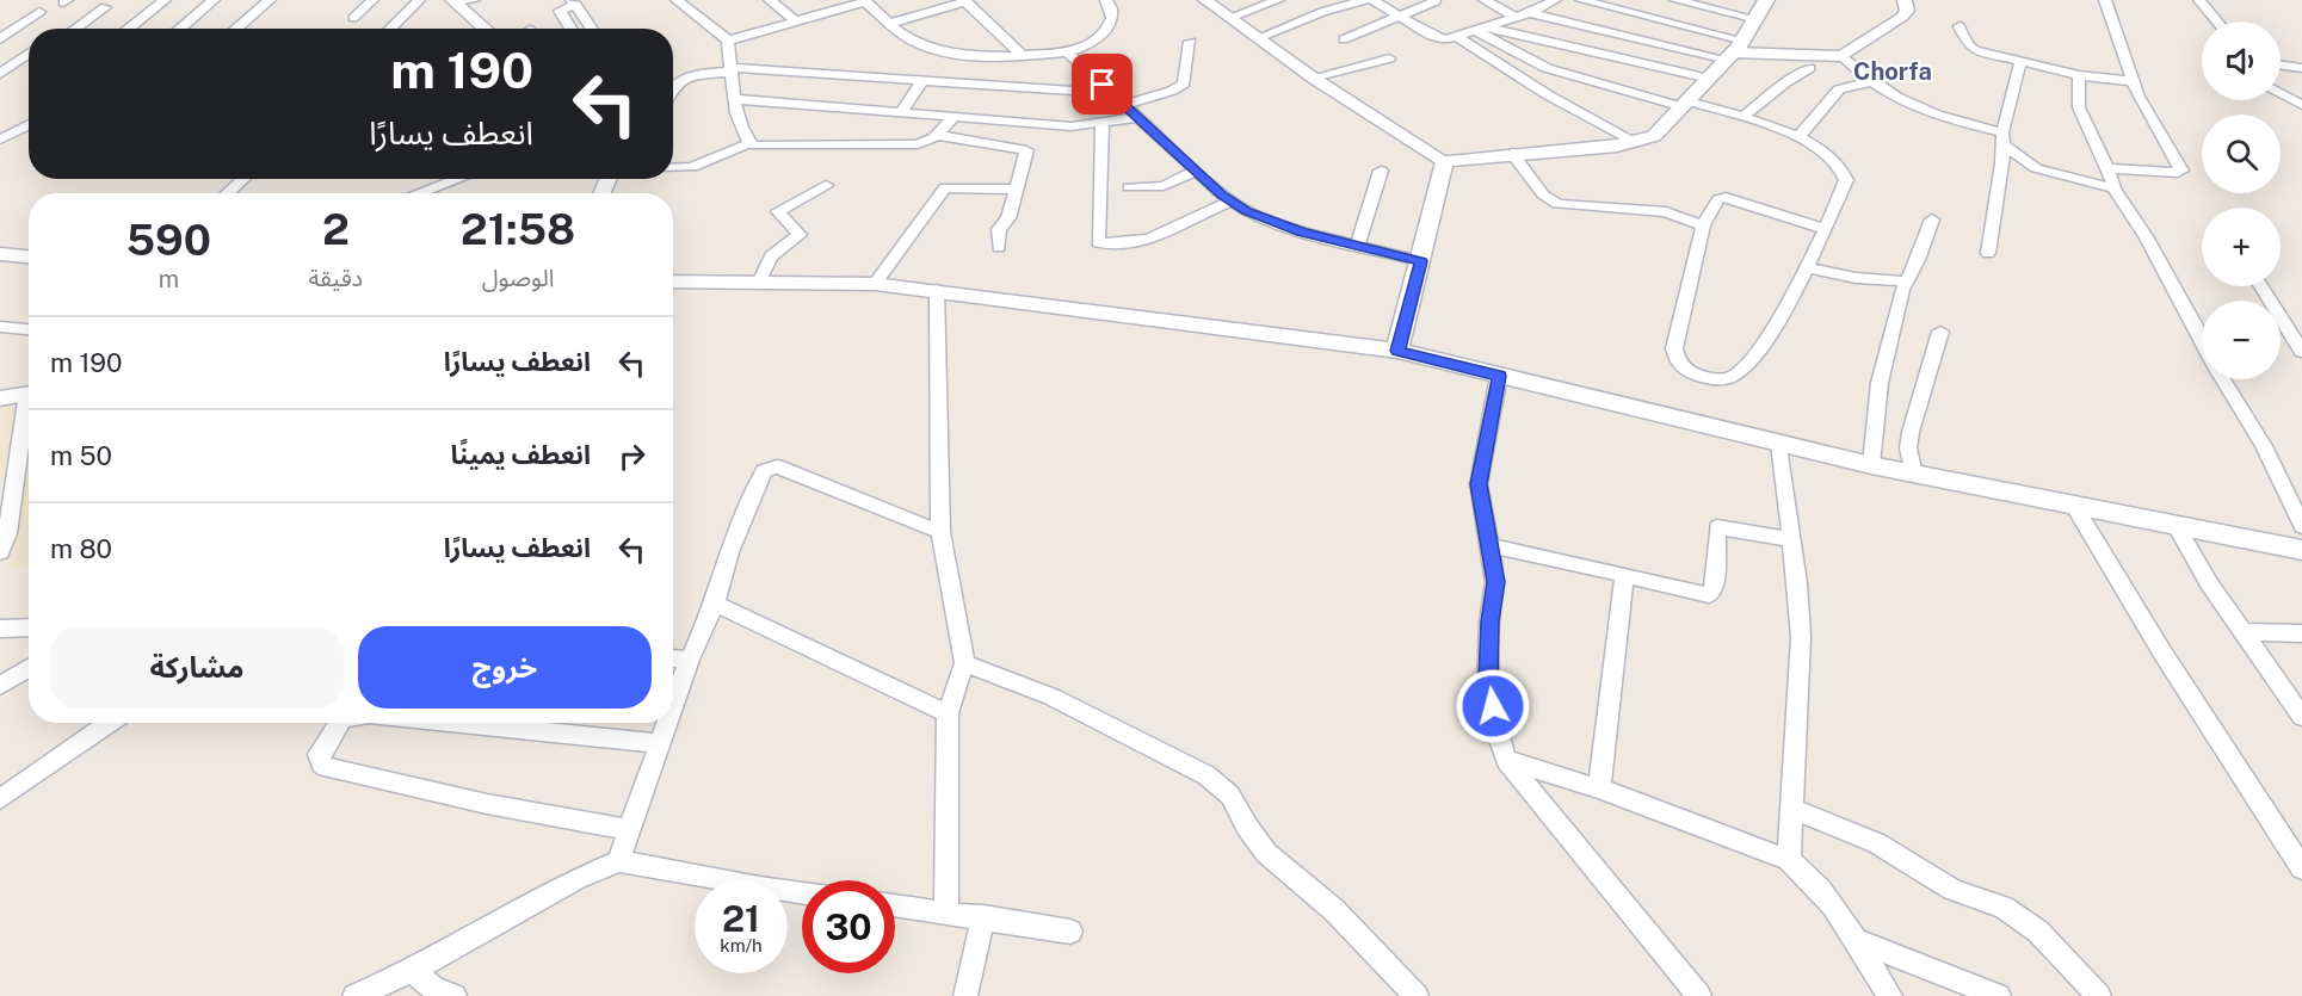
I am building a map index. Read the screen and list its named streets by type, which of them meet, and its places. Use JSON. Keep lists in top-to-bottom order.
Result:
{
  "districts": ["Chorfa"],
  "page": {
    "map_buttons": ["+", "−"],
    "turn": ["190 m", "انعطف يسارًا"],
    "eta": [
      "21:58",
      "الوصول",
      "2",
      "دقيقة",
      "590",
      "m"
    ],
    "list": [
      {
        "name": "انعطف يسارًا",
        "value": "190 m"
      },
      {
        "name": "انعطف يمينًا",
        "value": "50 m"
      },
      {
        "name": "انعطف يسارًا",
        "value": "80 m"
      }
    ],
    "buttons": ["خروج", "مشاركة"],
    "speed": "21 km/h",
    "limit": "30"
  }
}
